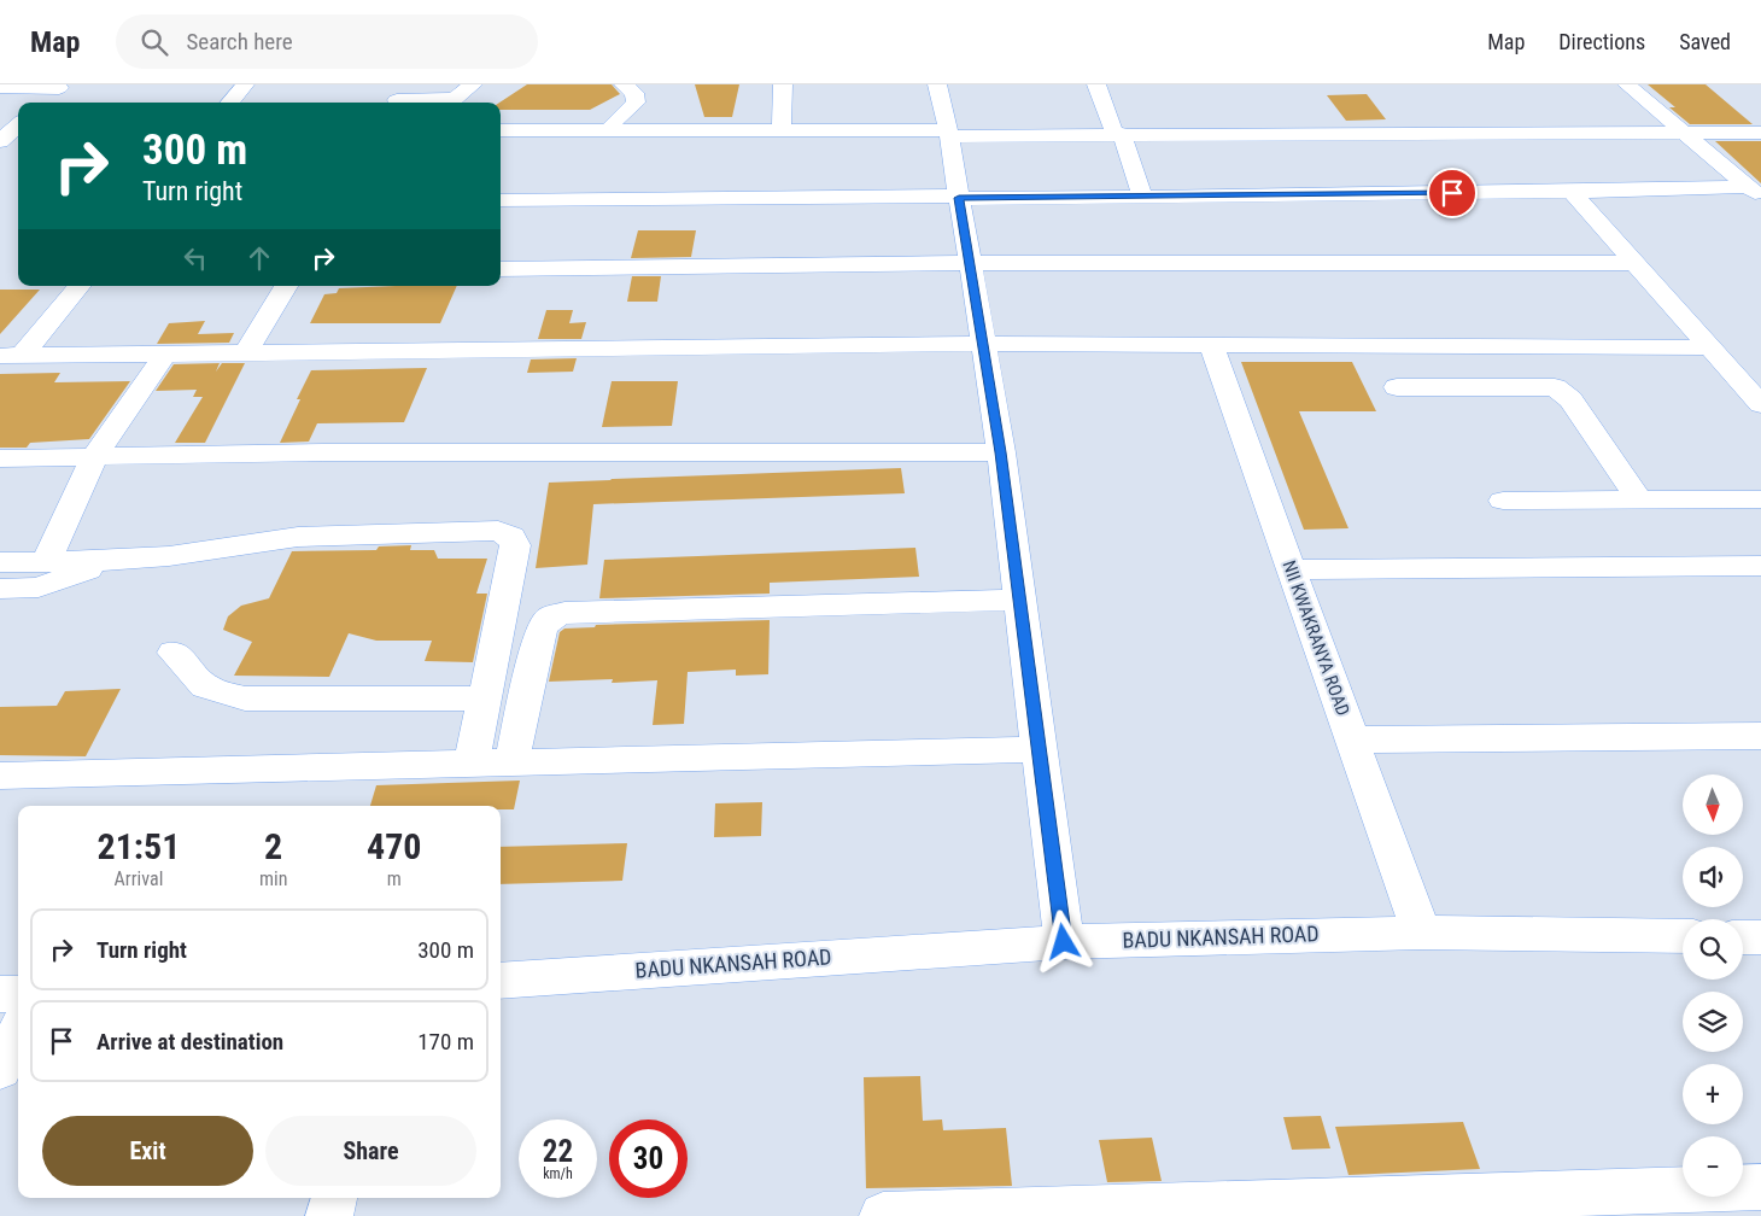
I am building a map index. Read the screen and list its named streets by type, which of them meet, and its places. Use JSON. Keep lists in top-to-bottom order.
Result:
{
  "streets": {
    "street": ["NII KWAKRANYA ROAD", "BADU NKANSAH ROAD"]
  },
  "crossings": [
    ["NII KWAKRANYA ROAD", "BADU NKANSAH ROAD"]
  ],
  "north": "bottom",
  "page": {
    "header": "Map",
    "search": "Search here",
    "nav": ["Map", "Directions", "Saved"],
    "turn": ["300 m", "Turn right"],
    "map_buttons": ["+", "−"],
    "eta": [
      "21:51",
      "Arrival",
      "2",
      "min",
      "470",
      "m"
    ],
    "list": [
      {
        "name": "Turn right",
        "value": "300 m"
      },
      {
        "name": "Arrive at destination",
        "value": "170 m"
      }
    ],
    "buttons": ["Exit", "Share"],
    "speed": "22 km/h",
    "limit": "30"
  }
}
